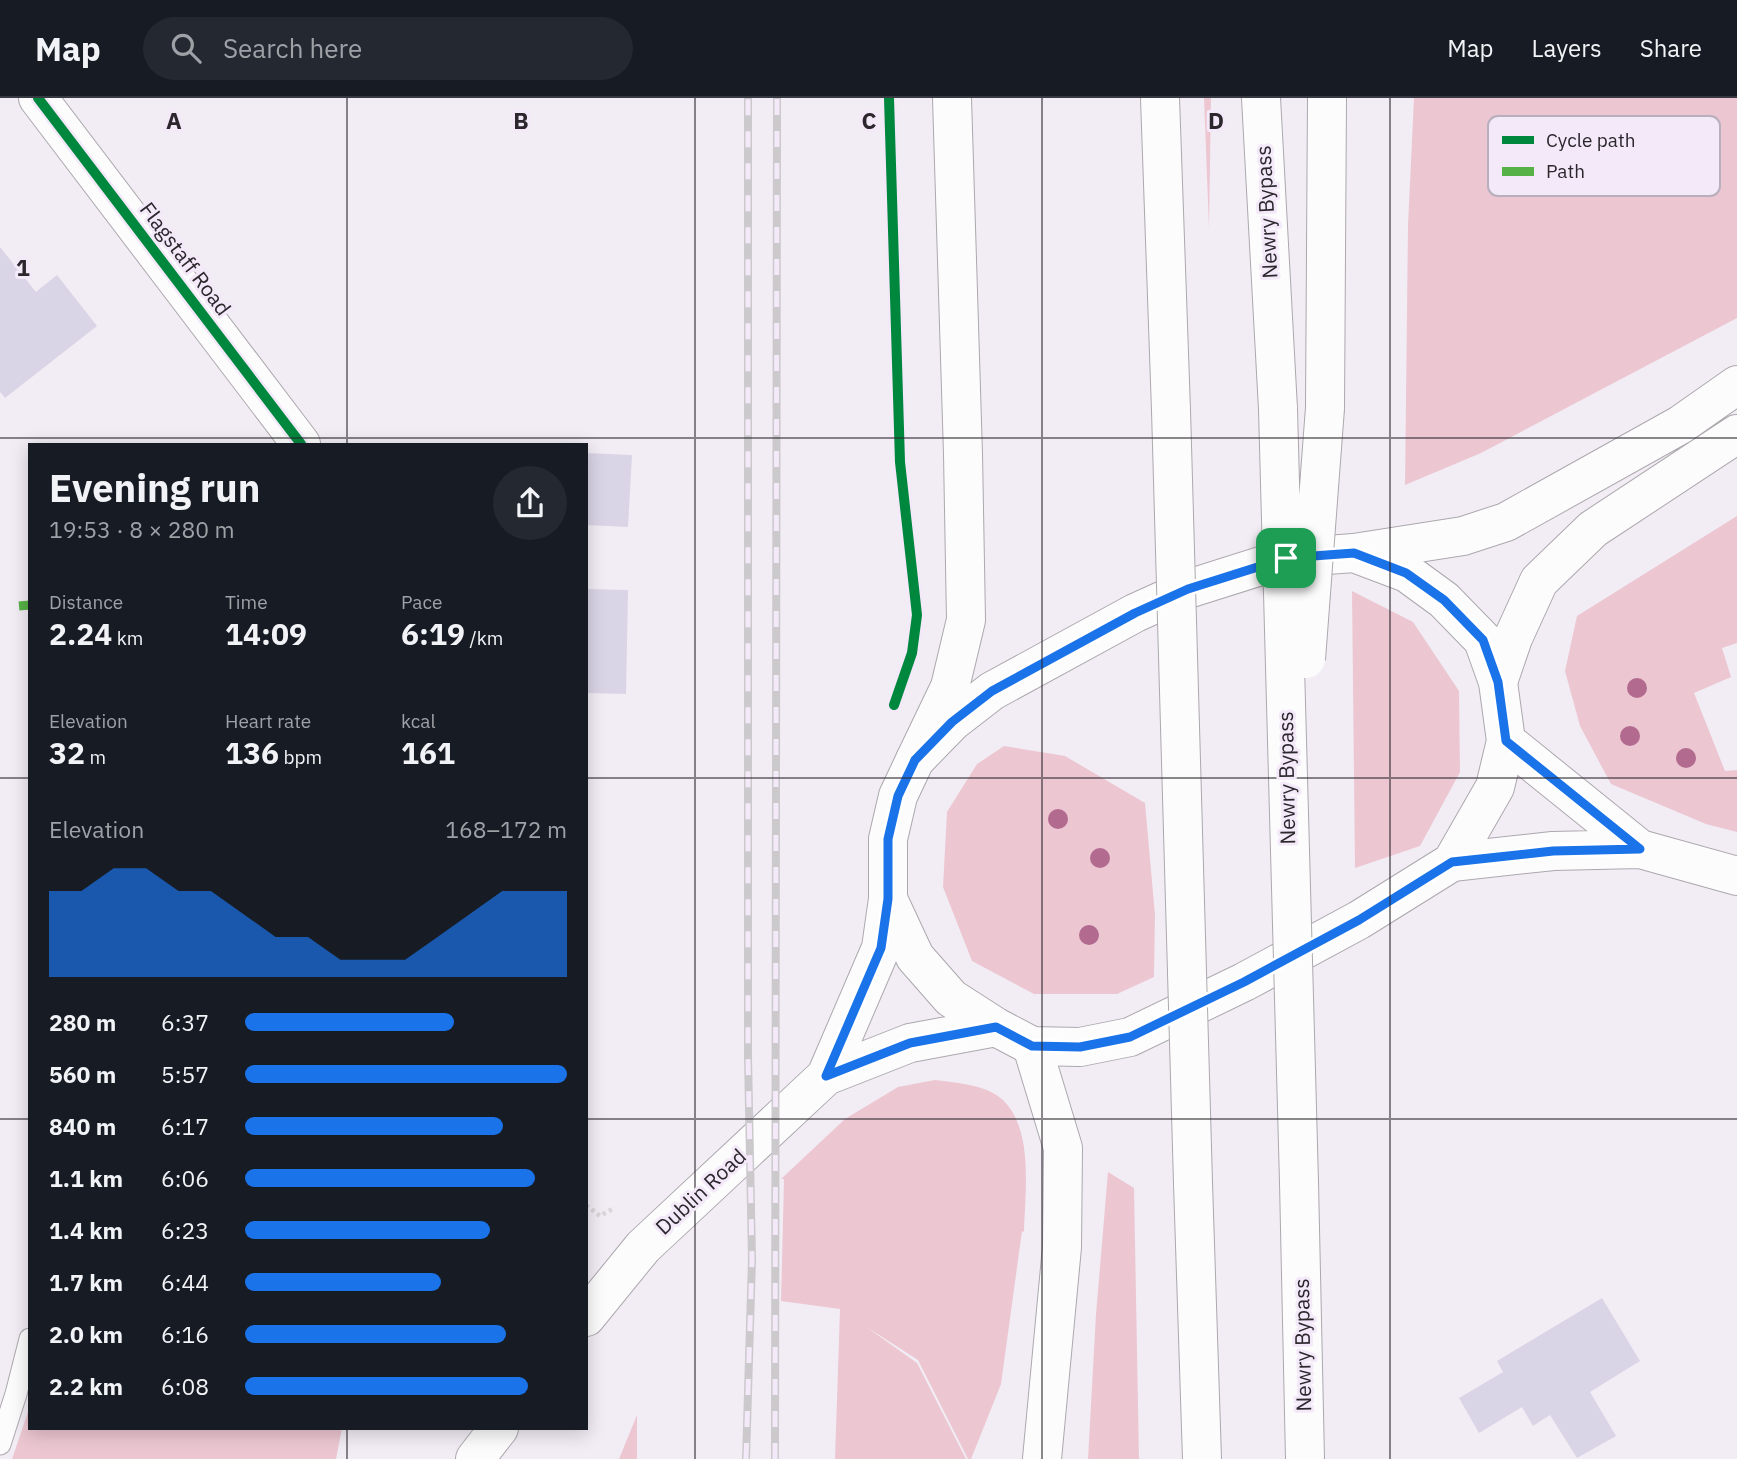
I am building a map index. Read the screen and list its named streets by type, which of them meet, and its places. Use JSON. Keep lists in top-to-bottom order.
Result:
{
  "streets": {
    "main road": ["Newry Bypass", "Flagstaff Road", "Dublin Road"]
  },
  "legend": ["Cycle path", "Path"],
  "page": {
    "header": "Map",
    "search": "Search here",
    "nav": ["Map", "Layers", "Share"],
    "heading": ["Evening run", "19:53 · 8 × 280 m"],
    "stats": [
      ["Distance", "2.24 km"],
      ["Time", "14:09"],
      ["Pace", "6:19 /km"],
      ["Elevation", "32 m"],
      ["Heart rate", "136 bpm"],
      ["kcal", "161"]
    ],
    "chart": ["Elevation", "168–172 m"],
    "list": [
      {
        "name": "280 m",
        "note": "6:37"
      },
      {
        "name": "560 m",
        "note": "5:57"
      },
      {
        "name": "840 m",
        "note": "6:17"
      },
      {
        "name": "1.1 km",
        "note": "6:06"
      },
      {
        "name": "1.4 km",
        "note": "6:23"
      },
      {
        "name": "1.7 km",
        "note": "6:44"
      },
      {
        "name": "2.0 km",
        "note": "6:16"
      },
      {
        "name": "2.2 km",
        "note": "6:08"
      }
    ]
  },
  "grid": {
    "columns": [
      "A",
      "B",
      "C",
      "D"
    ],
    "rows": ["1"]
  }
}
